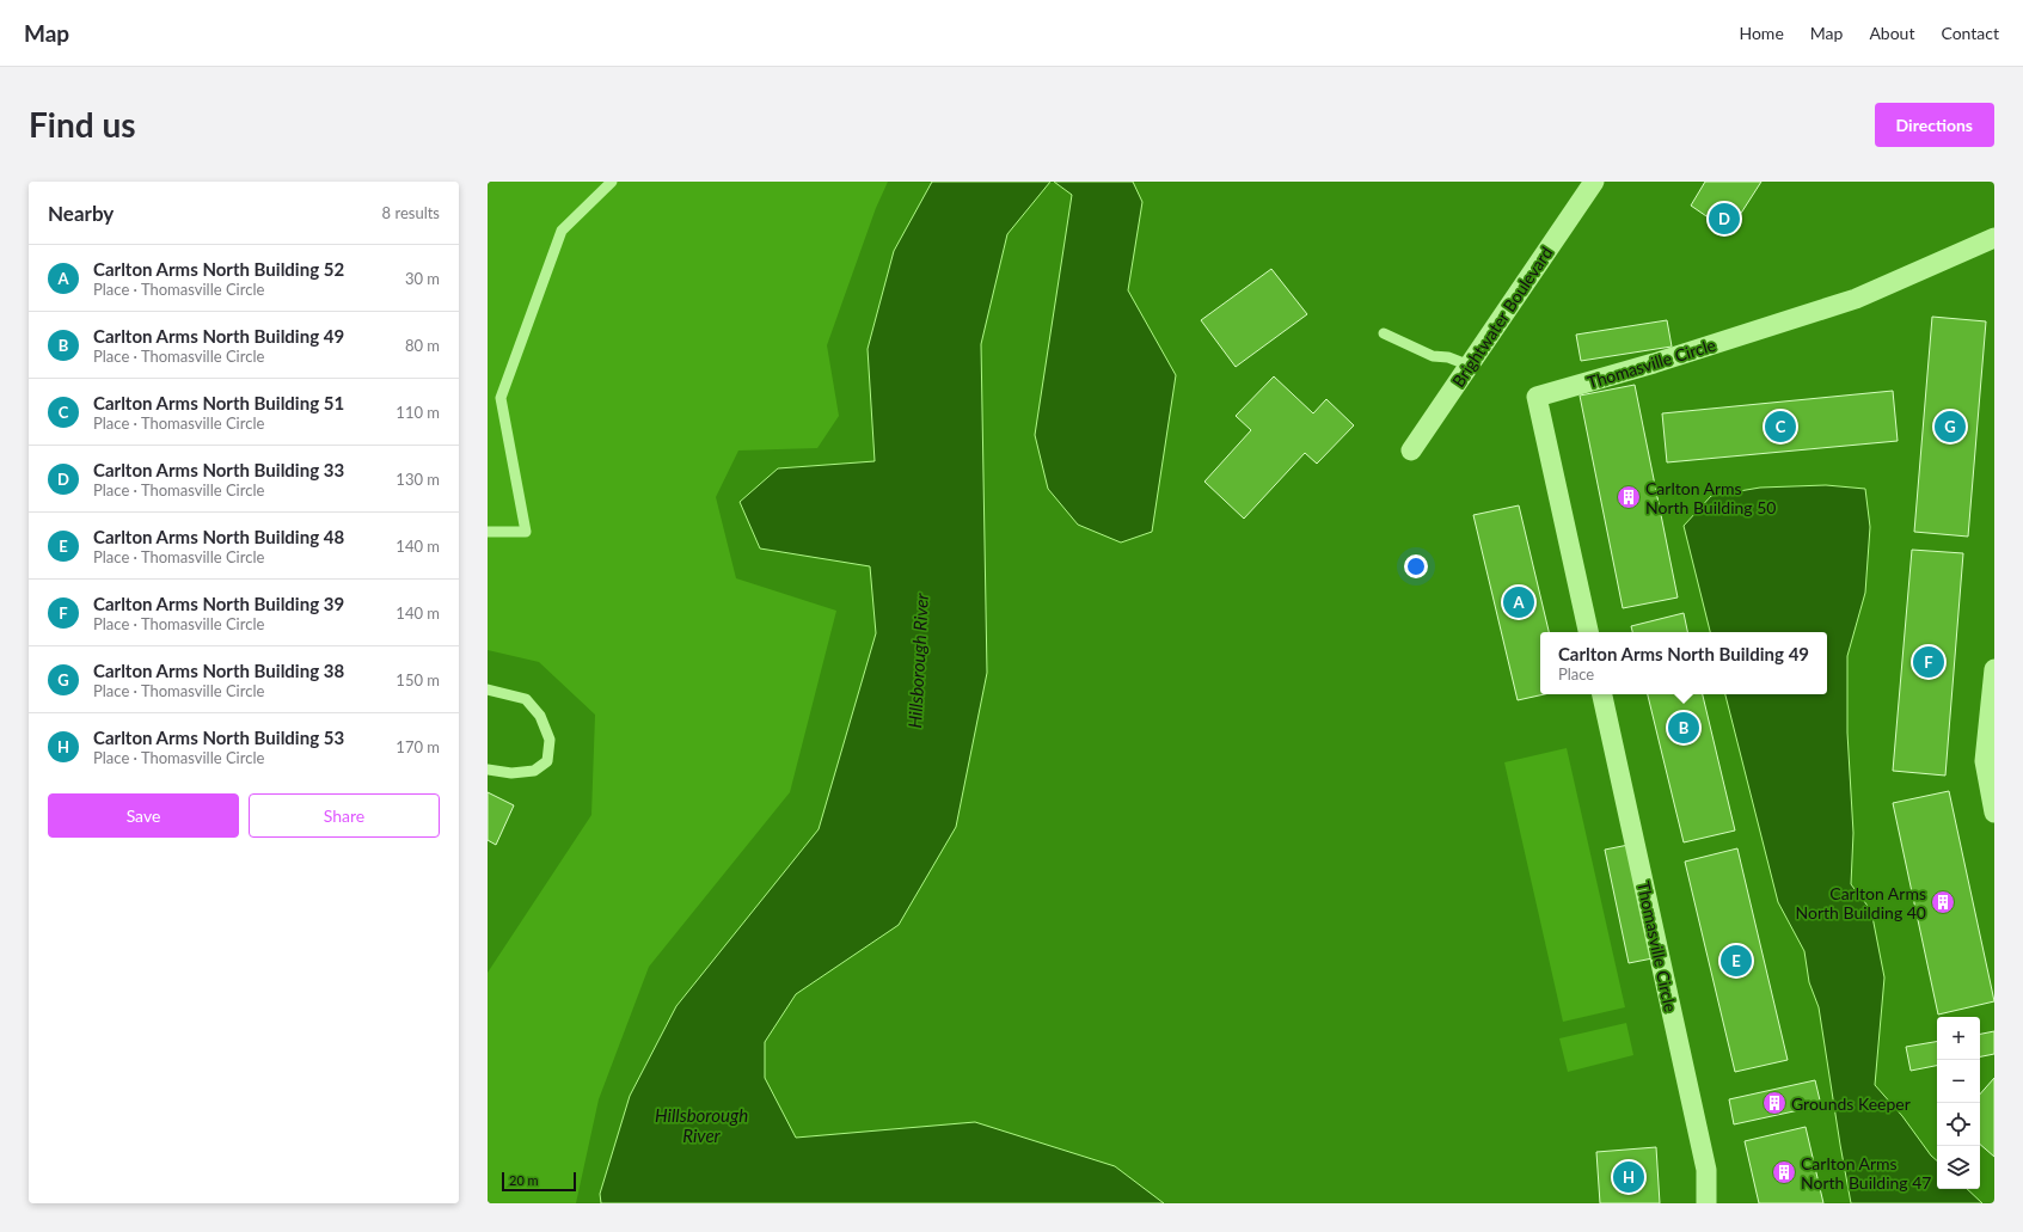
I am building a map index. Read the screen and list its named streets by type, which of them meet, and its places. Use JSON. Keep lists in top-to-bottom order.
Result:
{
  "streets": {
    "street": ["Brightwater Boulevard", "Thomasville Circle"]
  },
  "water": ["Hillsborough River"],
  "places": {
    "building": [
      "Carlton Arms North Building 50",
      "Carlton Arms North Building 40",
      "Grounds Keeper",
      "Carlton Arms North Building 47"
    ]
  },
  "scale_bar": "20 m",
  "page": {
    "header": "Map",
    "nav": [
      "Home",
      "Map",
      "About",
      "Contact"
    ],
    "buttons": [
      "Directions",
      ["Save", "Share"]
    ],
    "title": "Find us",
    "heading": ["Nearby", "8 results"],
    "pins": [
      "D",
      "C",
      "G",
      "A",
      "F",
      "B",
      "E",
      "H"
    ],
    "list": [
      {
        "mark": "A",
        "name": "Carlton Arms North Building 52",
        "note": "Place · Thomasville Circle",
        "value": "30 m"
      },
      {
        "mark": "B",
        "name": "Carlton Arms North Building 49",
        "note": "Place · Thomasville Circle",
        "value": "80 m"
      },
      {
        "mark": "C",
        "name": "Carlton Arms North Building 51",
        "note": "Place · Thomasville Circle",
        "value": "110 m"
      },
      {
        "mark": "D",
        "name": "Carlton Arms North Building 33",
        "note": "Place · Thomasville Circle",
        "value": "130 m"
      },
      {
        "mark": "E",
        "name": "Carlton Arms North Building 48",
        "note": "Place · Thomasville Circle",
        "value": "140 m"
      },
      {
        "mark": "F",
        "name": "Carlton Arms North Building 39",
        "note": "Place · Thomasville Circle",
        "value": "140 m"
      },
      {
        "mark": "G",
        "name": "Carlton Arms North Building 38",
        "note": "Place · Thomasville Circle",
        "value": "150 m"
      },
      {
        "mark": "H",
        "name": "Carlton Arms North Building 53",
        "note": "Place · Thomasville Circle",
        "value": "170 m"
      }
    ],
    "popup": ["Carlton Arms North Building 49", "Place"],
    "map_buttons": ["+", "−"],
    "scale": "20 m"
  }
}
